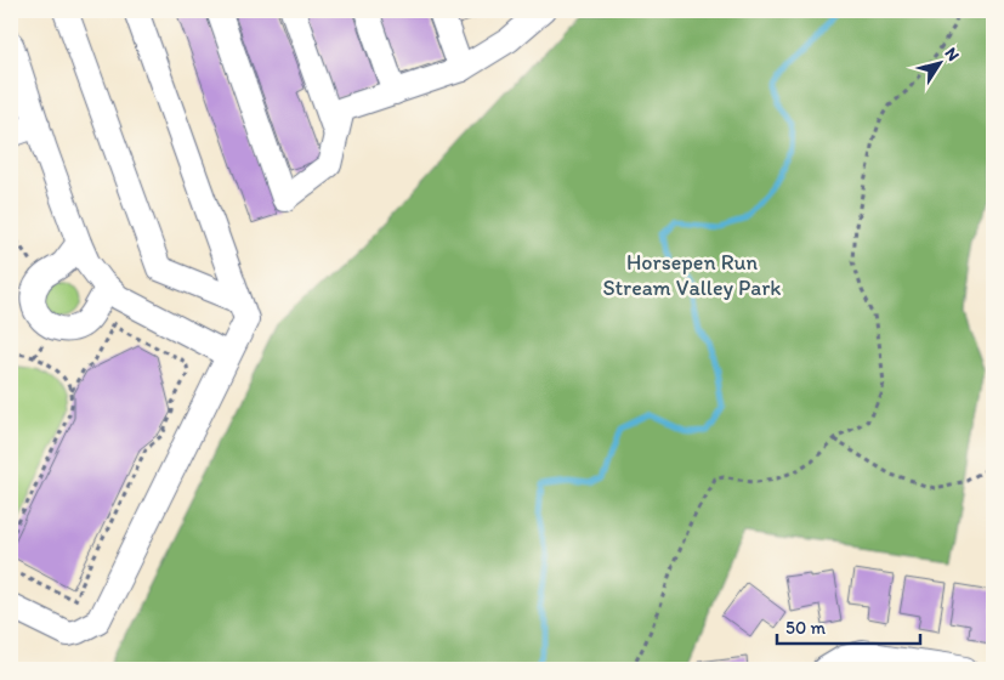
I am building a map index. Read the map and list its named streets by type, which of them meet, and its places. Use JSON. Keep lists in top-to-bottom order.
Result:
{
  "parks": ["Horsepen Run Stream Valley Park"],
  "scale_bar": "50 m",
  "north": "top right"
}
